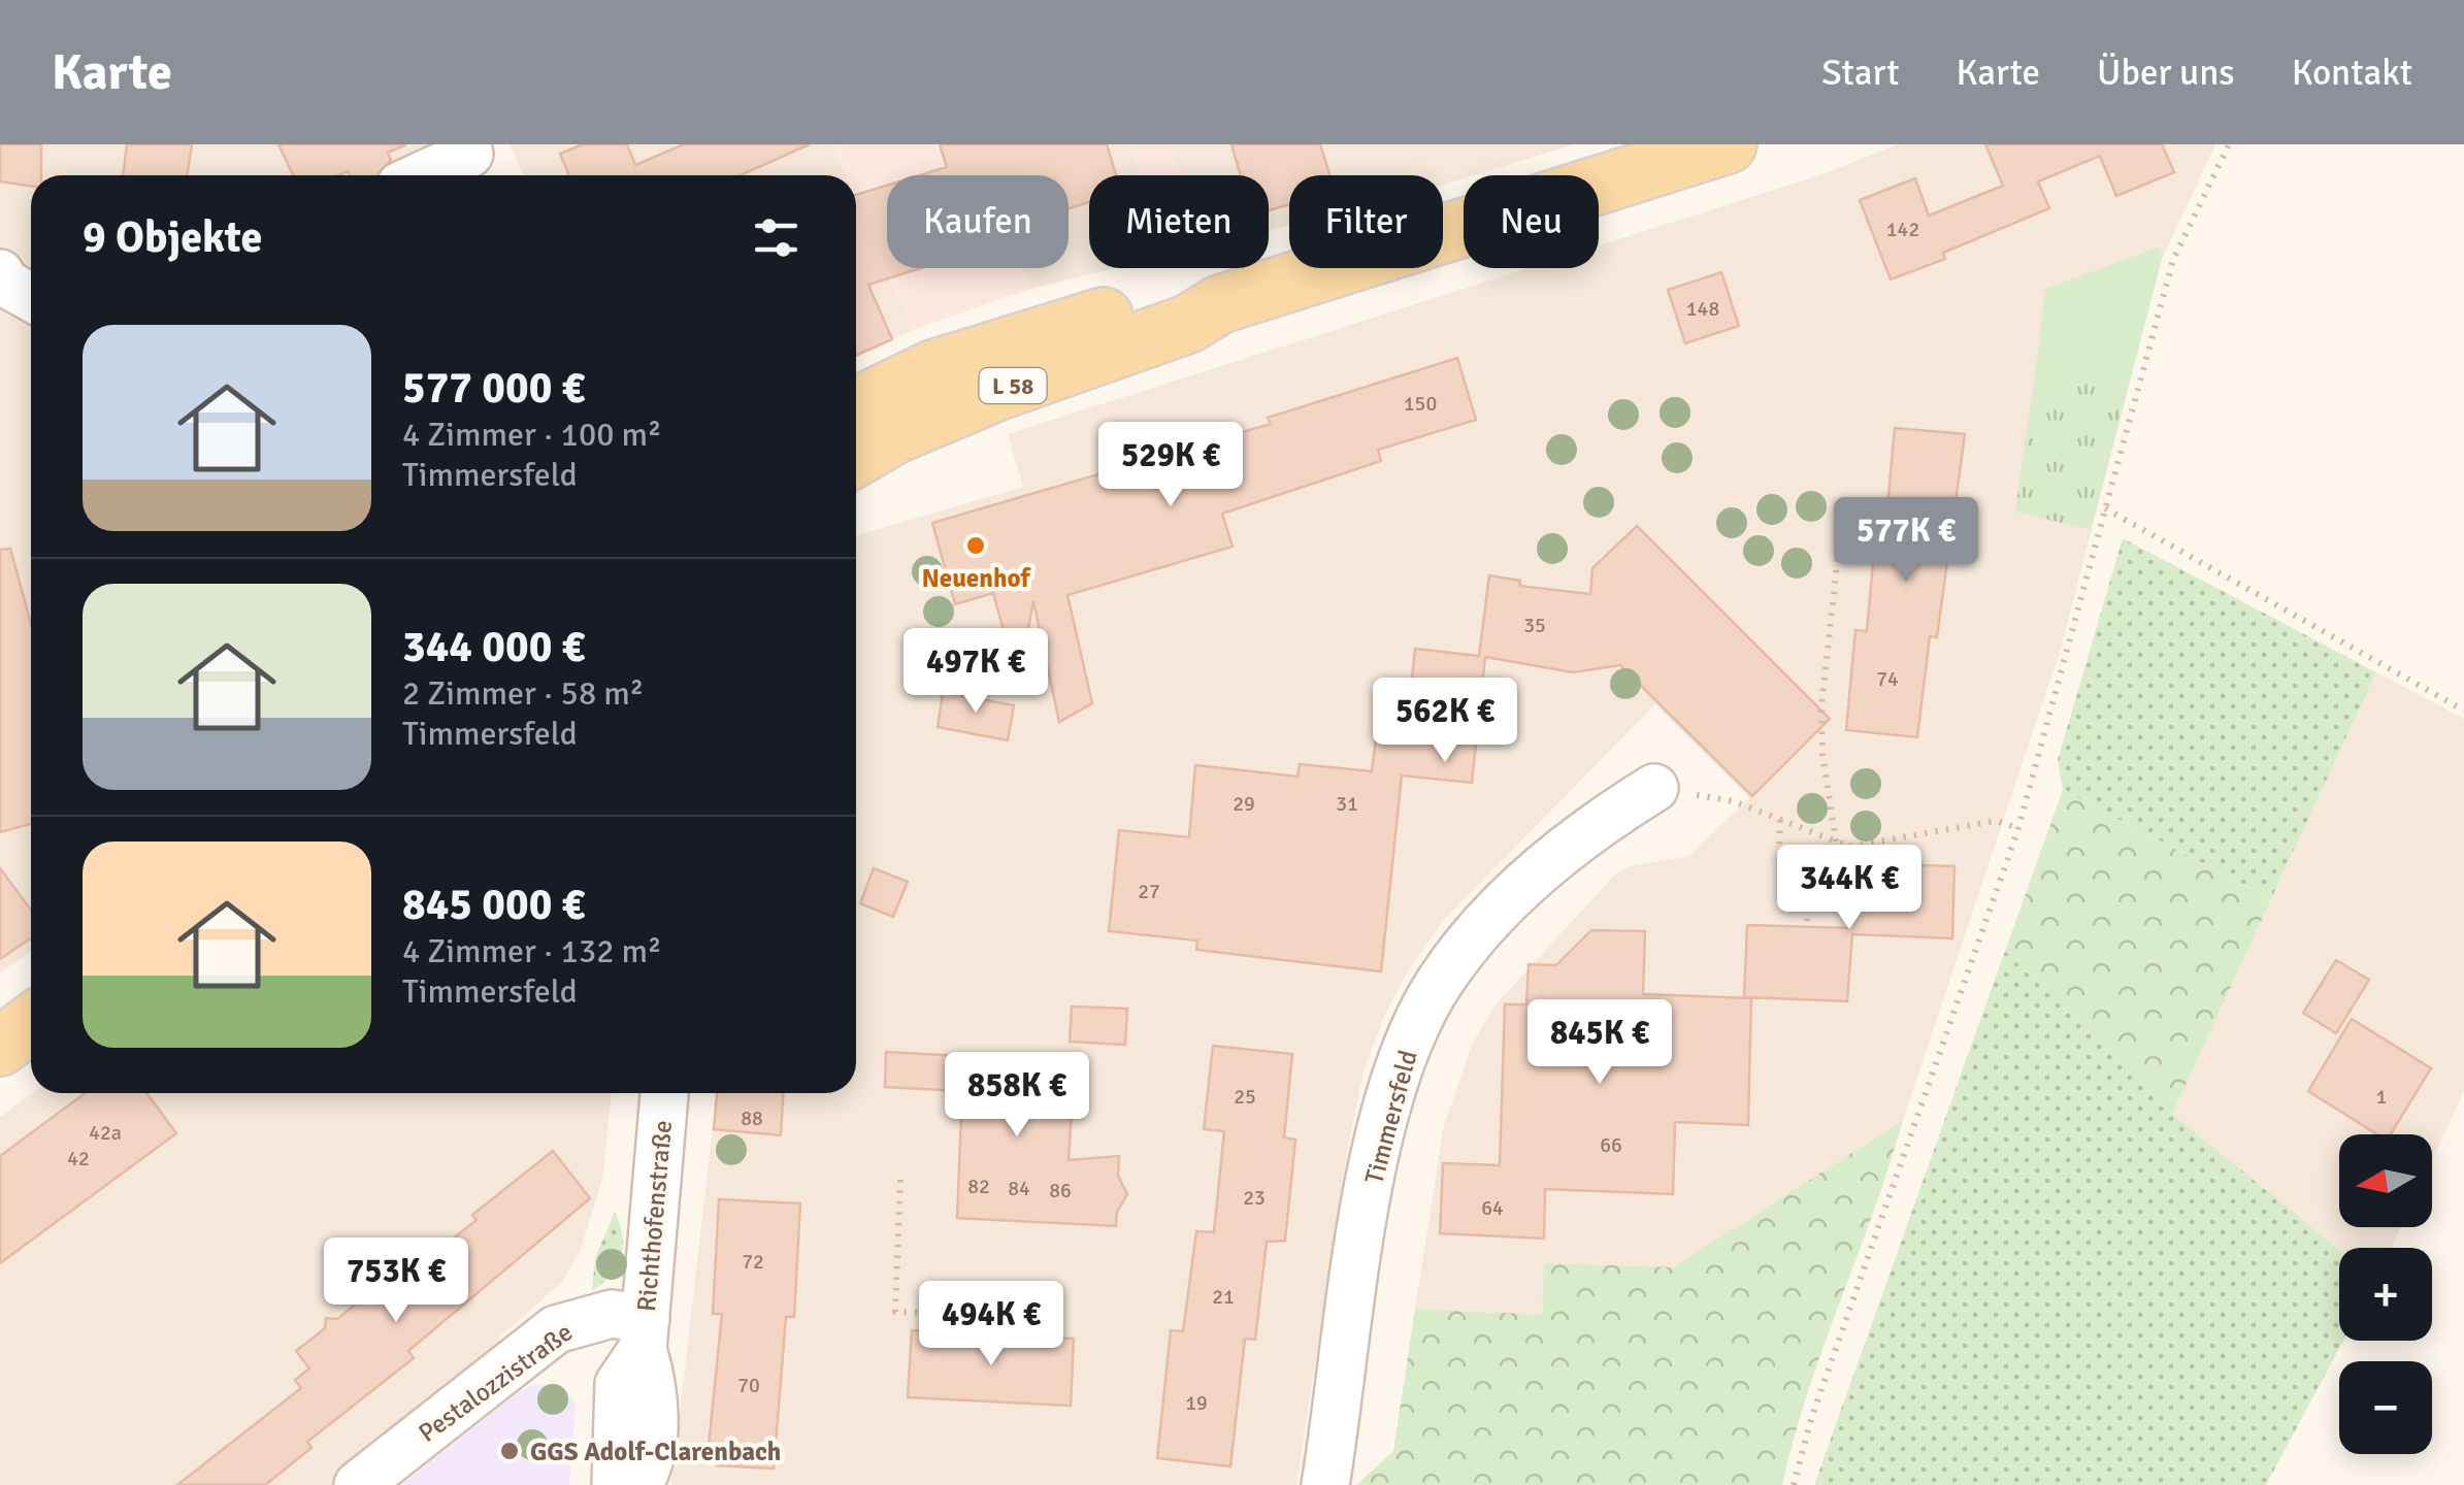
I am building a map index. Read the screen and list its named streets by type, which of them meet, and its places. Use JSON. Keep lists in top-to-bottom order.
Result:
{
  "streets": {
    "main road": ["L 58"],
    "street": ["Timmersfeld", "Richthofenstraße", "Pestalozzistraße"]
  },
  "crossings": [
    ["Richthofenstraße", "Pestalozzistraße"]
  ],
  "places": ["Neuenhof", "GGS Adolf-Clarenbach"],
  "house_numbers": [
    "142",
    "148",
    "150",
    "35",
    "74",
    "29",
    "31",
    "27",
    "25",
    "1",
    "88",
    "42a",
    "66",
    "42",
    "82",
    "84",
    "86",
    "23",
    "64",
    "72",
    "21",
    "70",
    "19"
  ],
  "north": "left",
  "page": {
    "header": "Karte",
    "nav": [
      "Start",
      "Karte",
      "Über uns",
      "Kontakt"
    ],
    "chip": [
      "Kaufen",
      "Mieten",
      "Filter",
      "Neu"
    ],
    "heading": "9 Objekte",
    "list": [
      {
        "name": "577 000 €",
        "note": "4 Zimmer · 100 m² · Timmersfeld"
      },
      {
        "name": "344 000 €",
        "note": "2 Zimmer · 58 m² · Timmersfeld"
      },
      {
        "name": "845 000 €",
        "note": "4 Zimmer · 132 m² · Timmersfeld"
      }
    ],
    "price": [
      "529K €",
      "577K €",
      "497K €",
      "562K €",
      "344K €",
      "845K €",
      "858K €",
      "753K €",
      "494K €"
    ],
    "map_buttons": ["+", "−"]
  }
}
